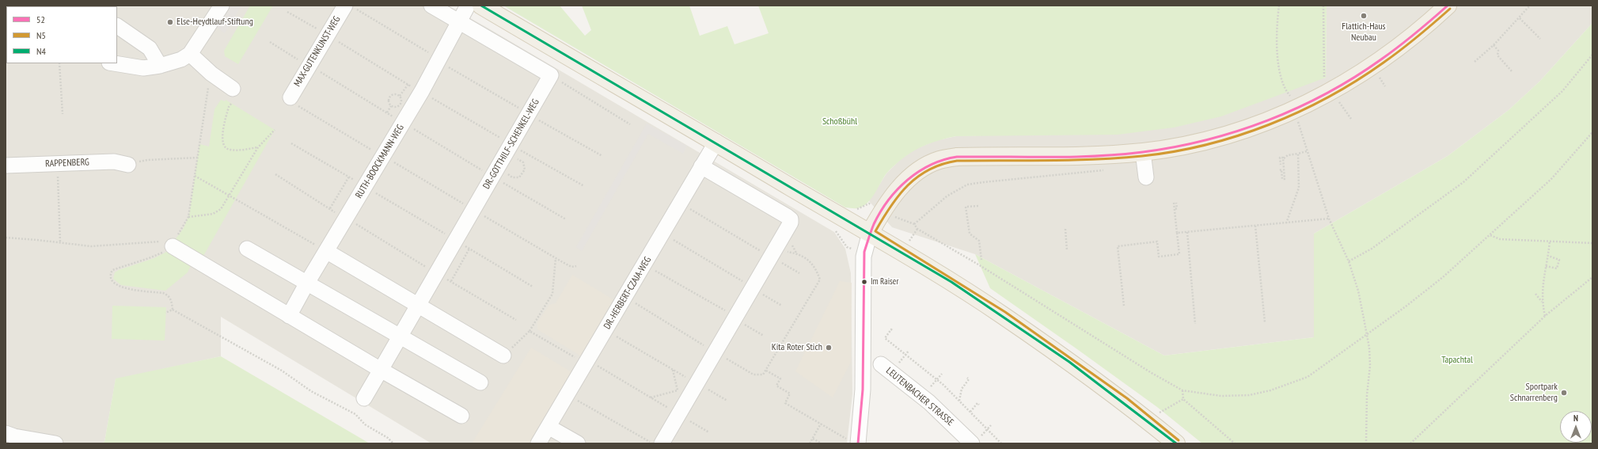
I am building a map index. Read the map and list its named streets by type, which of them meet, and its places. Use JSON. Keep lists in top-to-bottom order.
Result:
{
  "streets": {
    "street": [
      "MAX-GUTENKUNST-WEG",
      "DR.-GOTTHILF-SCHENKEL-WEG",
      "RUTH-BOOCKMANN-WEG",
      "RAPPENBERG",
      "DR.-HERBERT-CZAJA-WEG",
      "LEUTENBACHER STRASSE"
    ]
  },
  "crossings": [
    ["DR.-GOTTHILF-SCHENKEL-WEG", "RUTH-BOOCKMANN-WEG"]
  ],
  "parks": ["Schoßbühl", "Tapachtal"],
  "places": [
    "Flattich-Haus Neubau",
    "Else-Heydtlauf-Stiftung",
    "Im Raiser",
    "Kita Roter Stich",
    "Sportpark Schnarrenberg"
  ],
  "lines": ["transit line 52", "transit line N4", "transit line N5"],
  "legend": ["52", "N5", "N4"],
  "north": "top"
}
